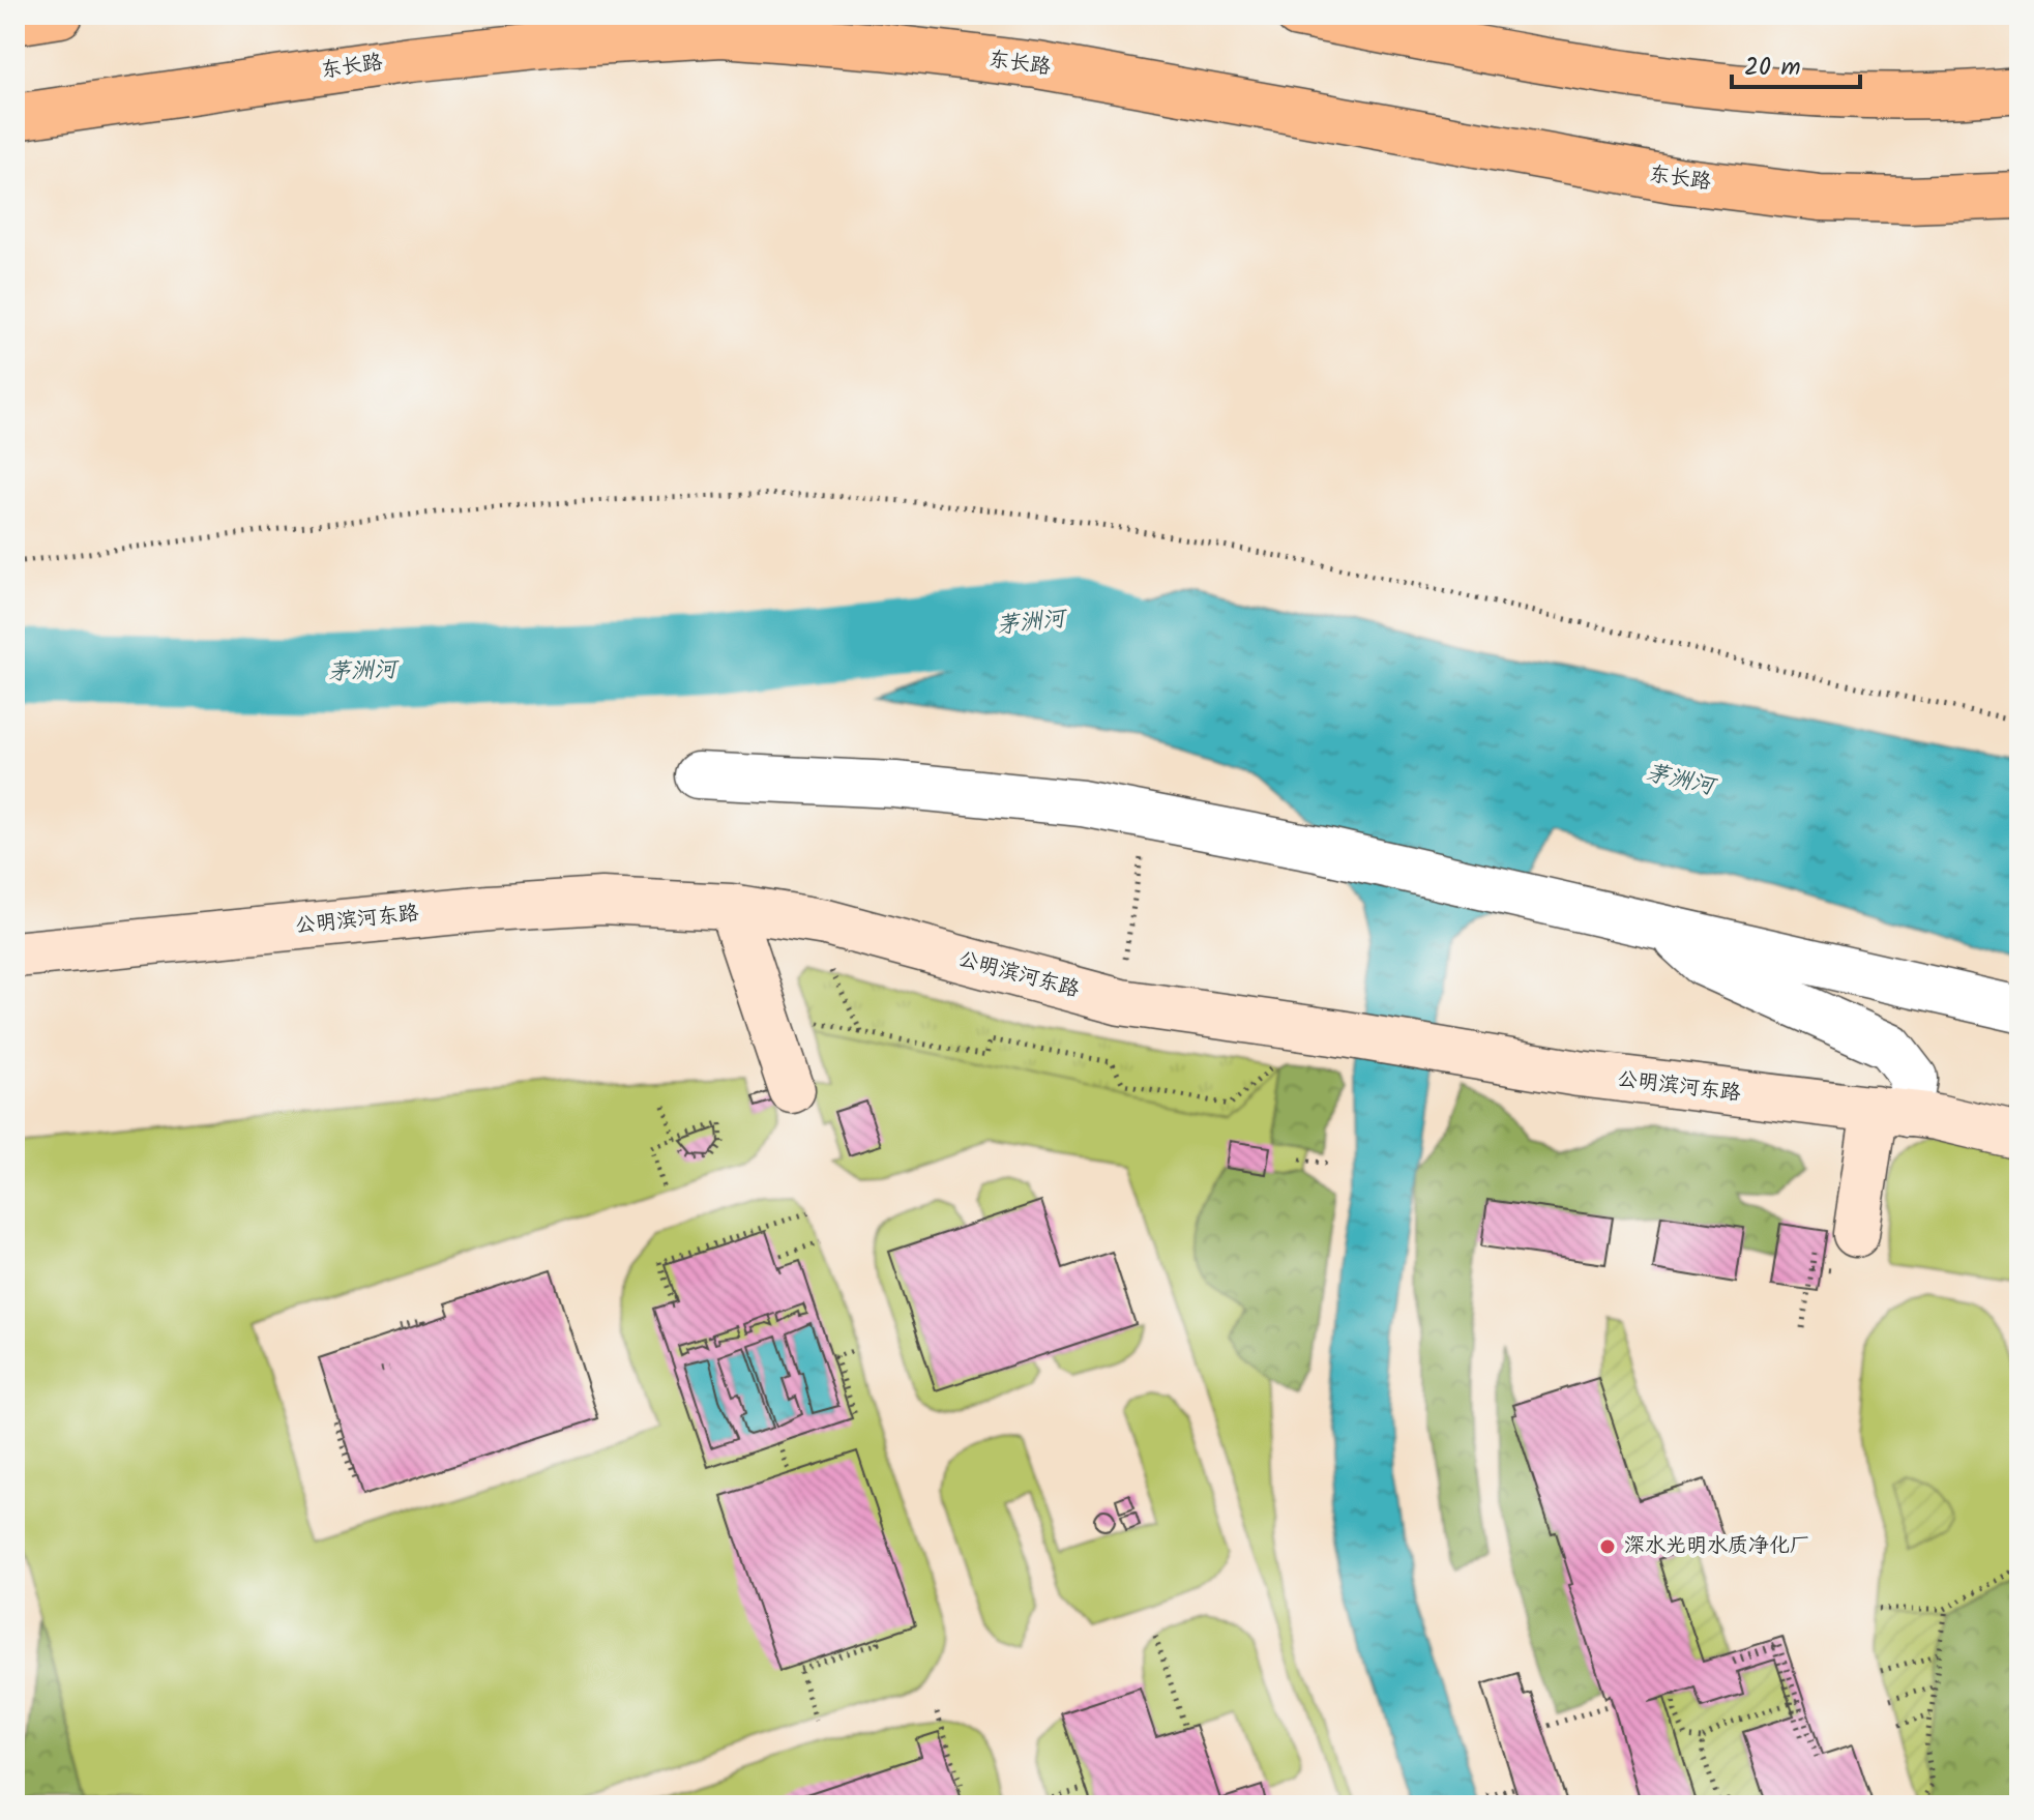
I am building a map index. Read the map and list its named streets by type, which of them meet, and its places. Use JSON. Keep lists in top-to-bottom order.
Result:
{
  "streets": {
    "main road": ["东长路"],
    "street": ["公明滨河东路"]
  },
  "water": ["茅洲河"],
  "places": ["深水光明水质净化厂"],
  "scale_bar": "20 m"
}
